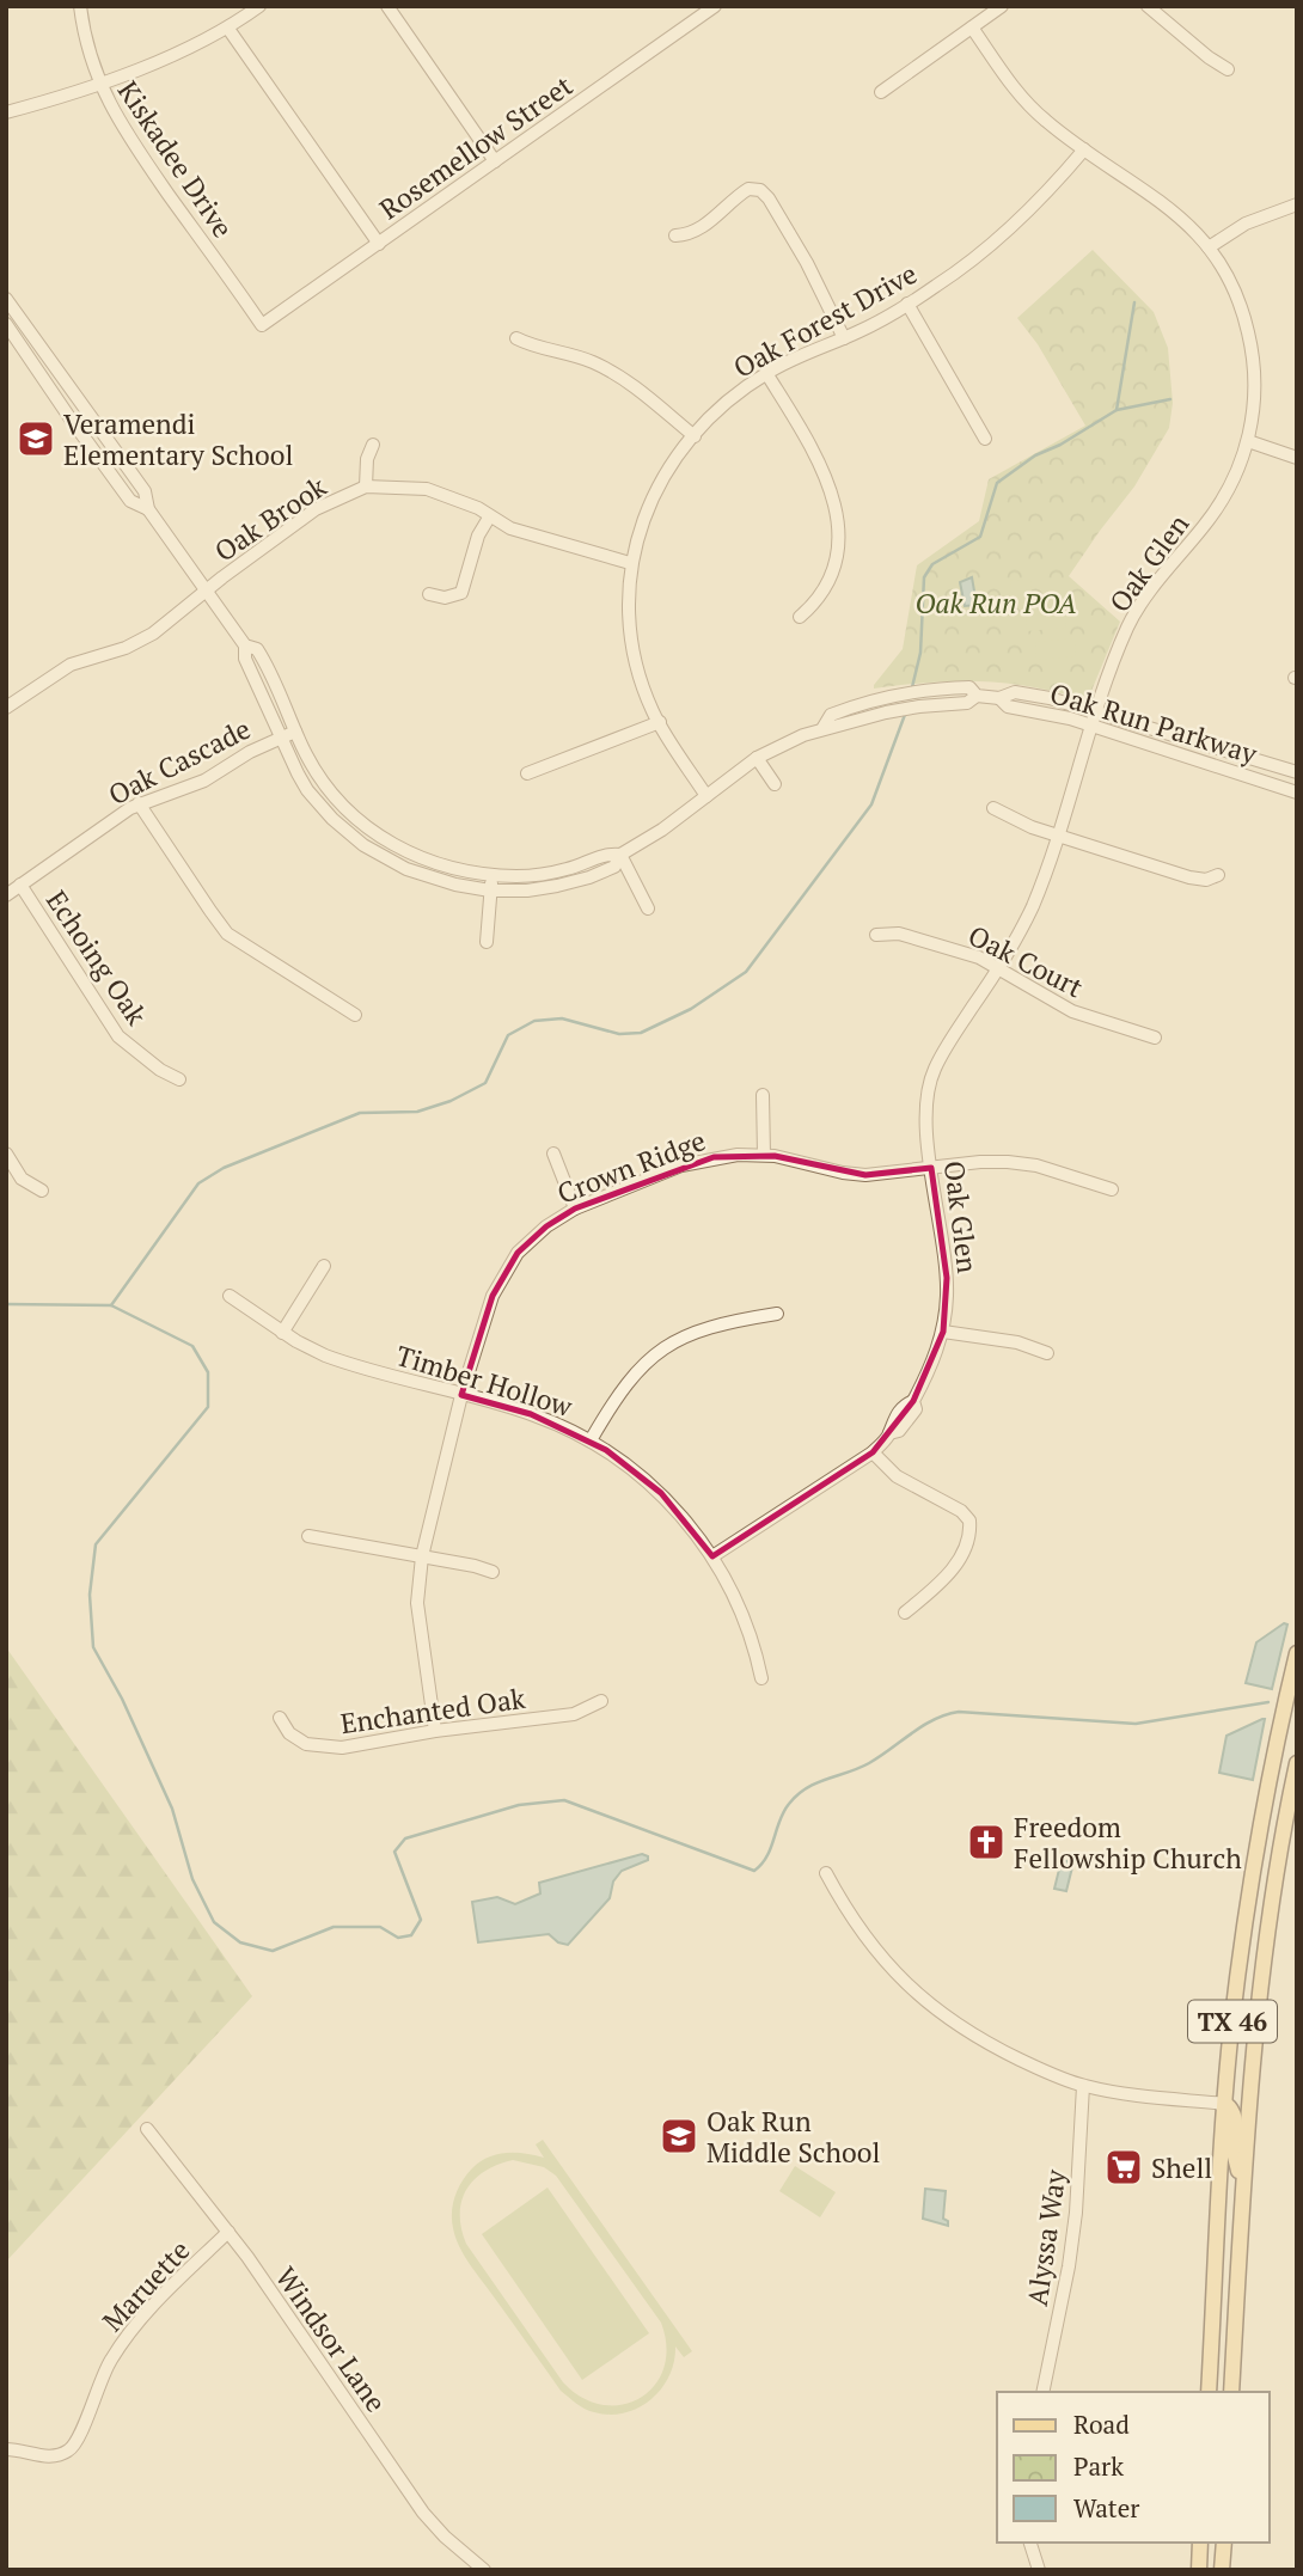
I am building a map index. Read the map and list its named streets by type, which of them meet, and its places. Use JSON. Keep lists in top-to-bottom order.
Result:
{
  "streets": {
    "main road": ["TX 46"],
    "street": [
      "Rosemellow Street",
      "Kiskadee Drive",
      "Oak Forest Drive",
      "Oak Brook",
      "Oak Glen",
      "Oak Run Parkway",
      "Oak Cascade",
      "Echoing Oak",
      "Oak Court",
      "Crown Ridge",
      "Timber Hollow",
      "Enchanted Oak",
      "Alyssa Way",
      "Maruette",
      "Windsor Lane"
    ]
  },
  "crossings": [
    ["Rosemellow Street", "Kiskadee Drive"],
    ["Oak Forest Drive", "Oak Brook"],
    ["Oak Forest Drive", "Oak Glen"],
    ["Oak Forest Drive", "Oak Run Parkway"],
    ["Oak Brook", "Oak Run Parkway"],
    ["Oak Glen", "Oak Run Parkway"],
    ["Oak Glen", "Oak Court"],
    ["Oak Glen", "Crown Ridge"],
    ["Oak Glen", "Timber Hollow"],
    ["Oak Run Parkway", "Oak Cascade"],
    ["Oak Cascade", "Echoing Oak"],
    ["Crown Ridge", "Timber Hollow"],
    ["Crown Ridge", "Enchanted Oak"],
    ["Maruette", "Windsor Lane"]
  ],
  "parks": ["Oak Run POA"],
  "places": {
    "school or university": ["Veramendi Elementary School", "Oak Run Middle School"],
    "church": ["Freedom Fellowship Church"],
    "supermarket": ["Shell"]
  },
  "legend": ["Road", "Park", "Water"]
}
